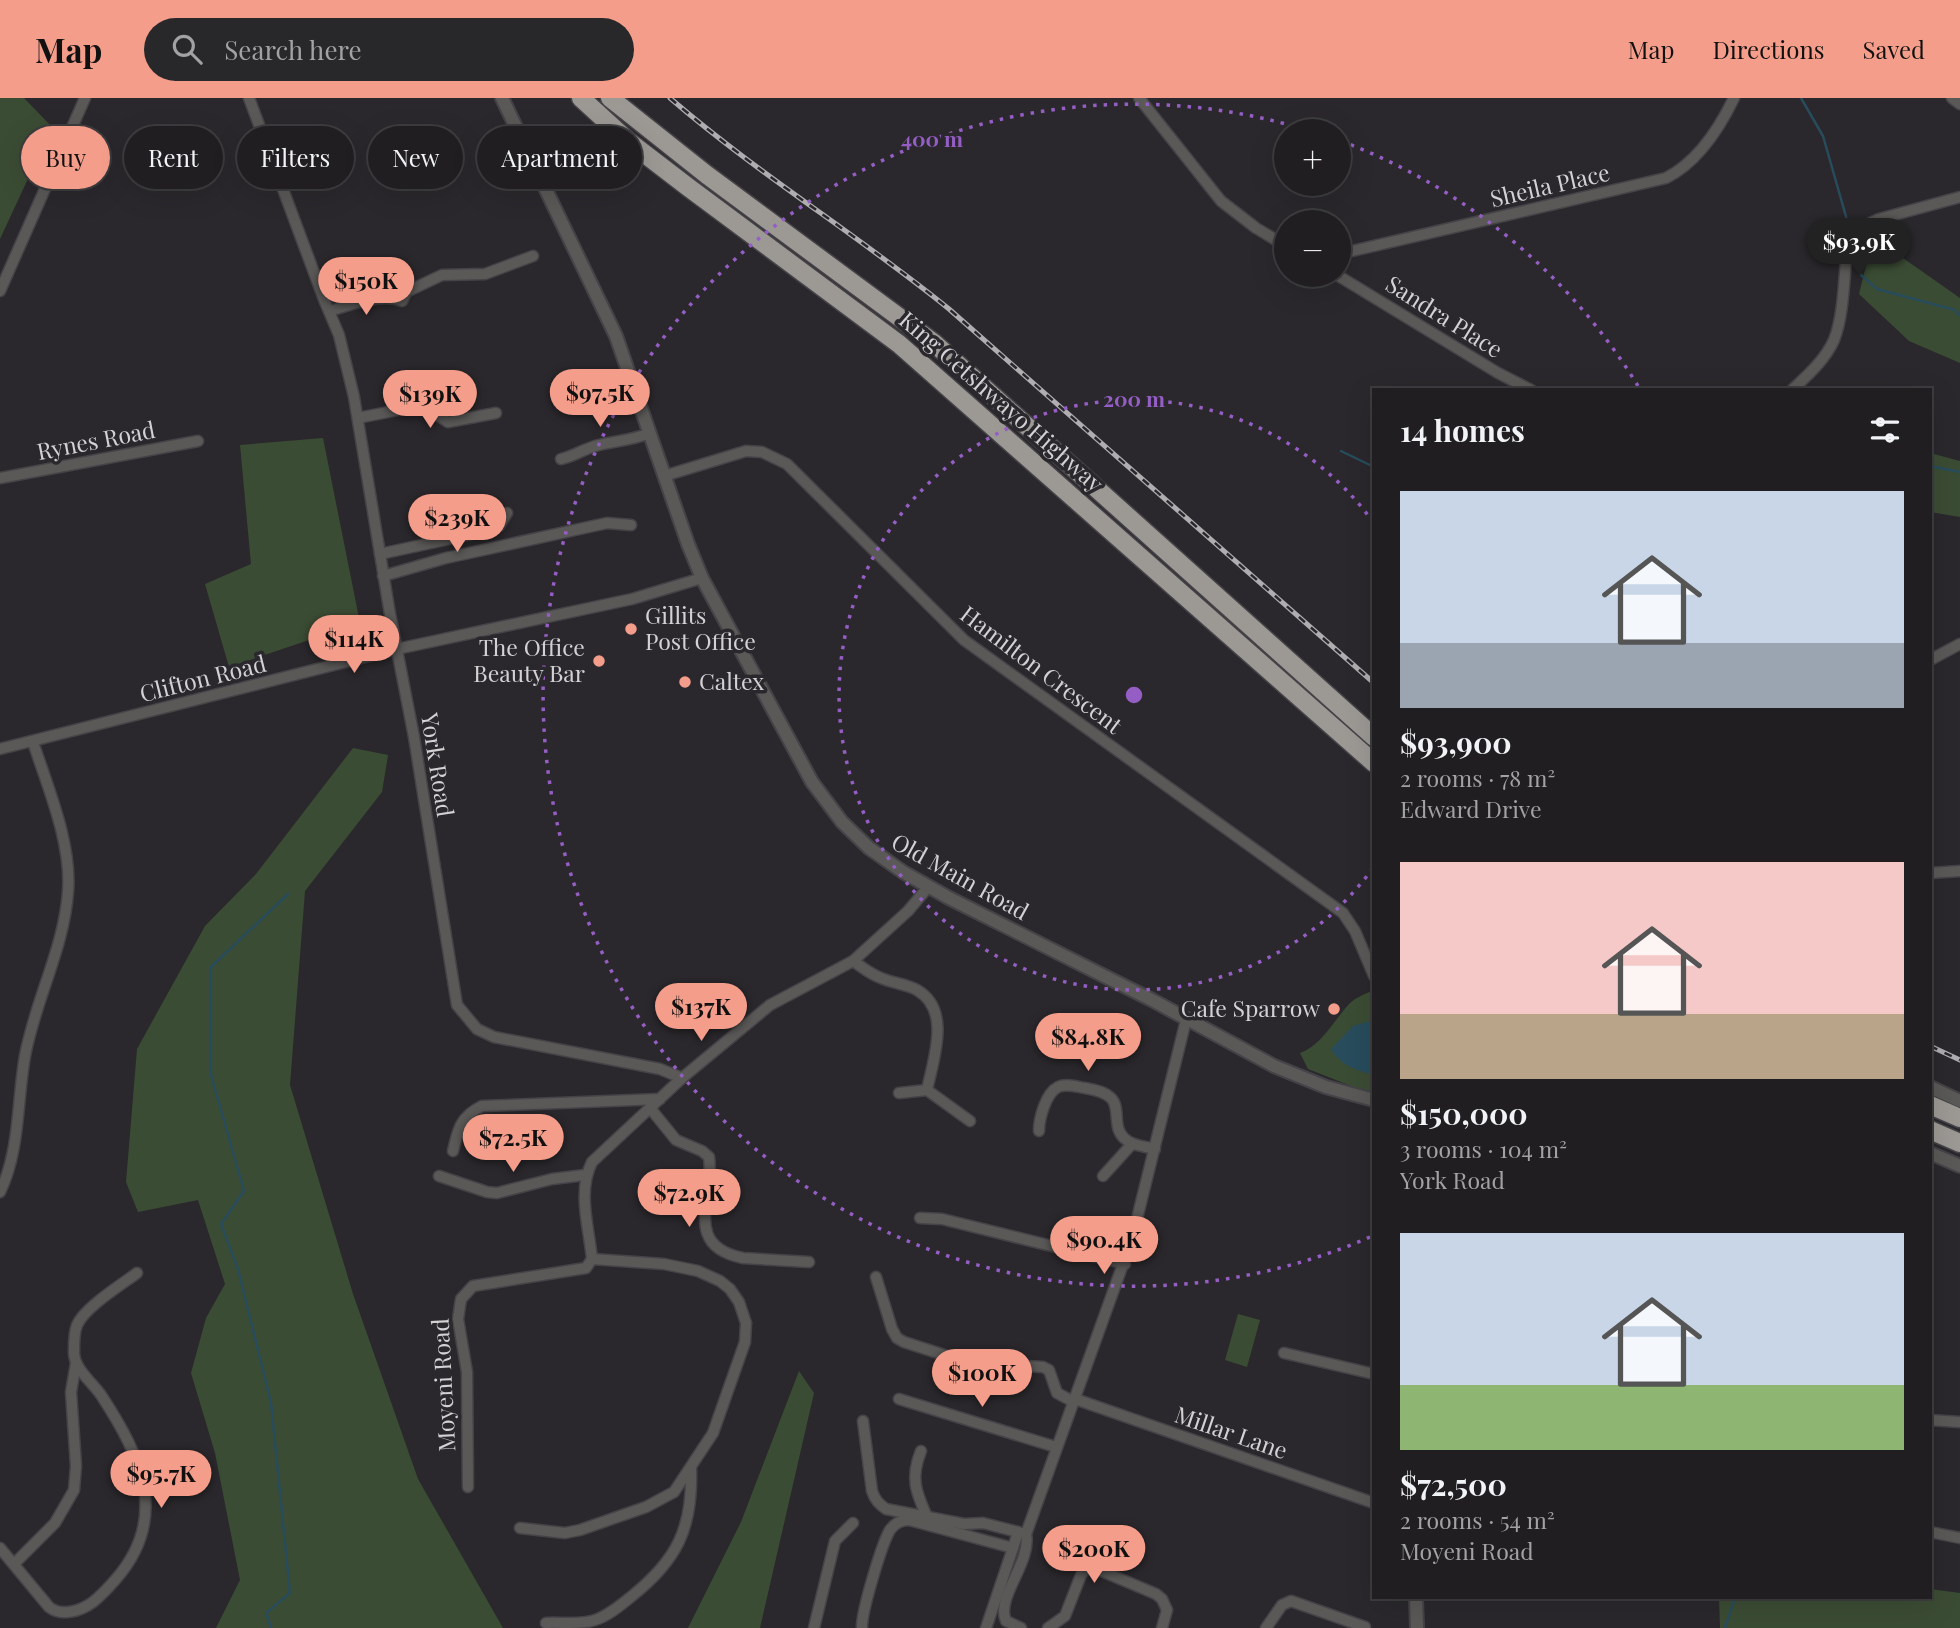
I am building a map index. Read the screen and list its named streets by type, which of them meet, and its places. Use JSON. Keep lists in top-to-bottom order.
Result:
{
  "streets": {
    "highway": ["King Cetshwayo Highway"],
    "street": [
      "Sheila Place",
      "Sandra Place",
      "Rynes Road",
      "Hamilton Crescent",
      "Clifton Road",
      "York Road",
      "Old Main Road",
      "Moyeni Road",
      "Millar Lane"
    ]
  },
  "crossings": [
    ["Hamilton Crescent", "Old Main Road"],
    ["Clifton Road", "York Road"],
    ["Clifton Road", "Old Main Road"]
  ],
  "places": [
    "Gillits Post Office",
    "The Office Beauty Bar",
    "Caltex",
    "Cafe Sparrow"
  ],
  "page": {
    "header": "Map",
    "search": "Search here",
    "nav": ["Map", "Directions", "Saved"],
    "map_buttons": ["+", "−"],
    "chip": [
      "Buy",
      "Rent",
      "Filters",
      "New",
      "Apartment"
    ],
    "price": [
      "$93.9K",
      "$150K",
      "$97.5K",
      "$139K",
      "$239K",
      "$114K",
      "$137K",
      "$84.8K",
      "$72.5K",
      "$72.9K",
      "$90.4K",
      "$100K",
      "$95.7K",
      "$200K"
    ],
    "heading": "14 homes",
    "list": [
      {
        "name": "$93,900",
        "note": "2 rooms · 78 m² · Edward Drive"
      },
      {
        "name": "$150,000",
        "note": "3 rooms · 104 m² · York Road"
      },
      {
        "name": "$72,500",
        "note": "2 rooms · 54 m² · Moyeni Road"
      }
    ]
  },
  "rings": ["400 m", "200 m"]
}
